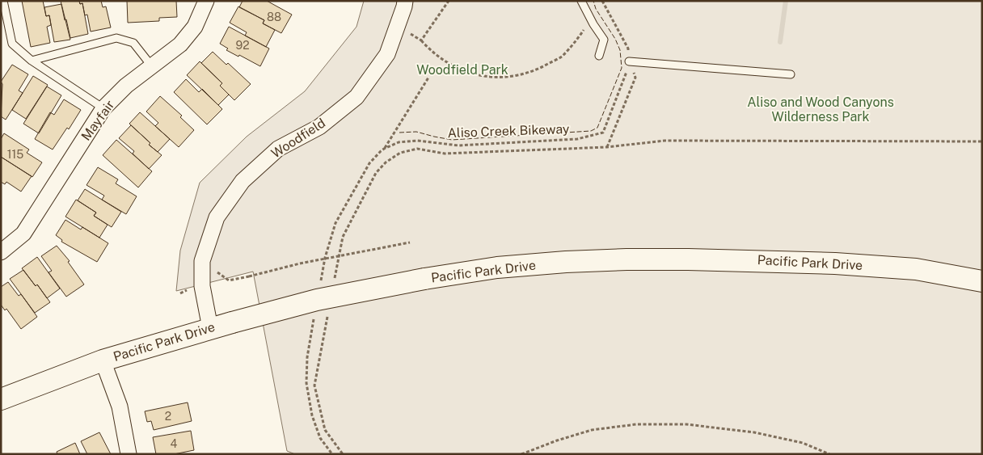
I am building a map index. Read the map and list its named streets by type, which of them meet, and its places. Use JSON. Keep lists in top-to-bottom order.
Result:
{
  "streets": {
    "main road": ["Pacific Park Drive"],
    "street": ["Mayfair", "Woodfield"],
    "path": ["Aliso Creek Bikeway"]
  },
  "crossings": [
    ["Woodfield", "Pacific Park Drive"]
  ],
  "parks": ["Woodfield Park", "Aliso and Wood Canyons Wilderness Park"],
  "house_numbers": [
    "88",
    "92",
    "115",
    "2",
    "4"
  ]
}
